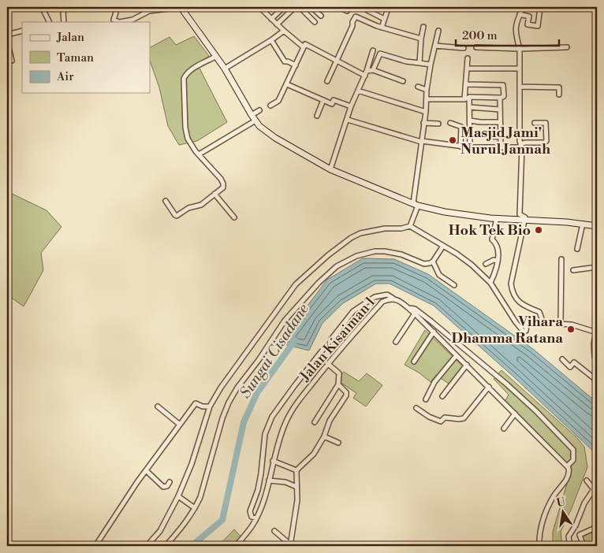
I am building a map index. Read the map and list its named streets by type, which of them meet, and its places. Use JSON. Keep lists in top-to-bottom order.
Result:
{
  "streets": {
    "street": ["Jalan Kisaiman 1"]
  },
  "water": ["Sungai Cisadane"],
  "places": ["Masjid Jami' Nurul Jannah", "Hok Tek Bio", "Vihara Dhamma Ratana"],
  "legend": ["Jalan", "Taman", "Air"],
  "scale_bar": "200 m",
  "north": "top"
}
